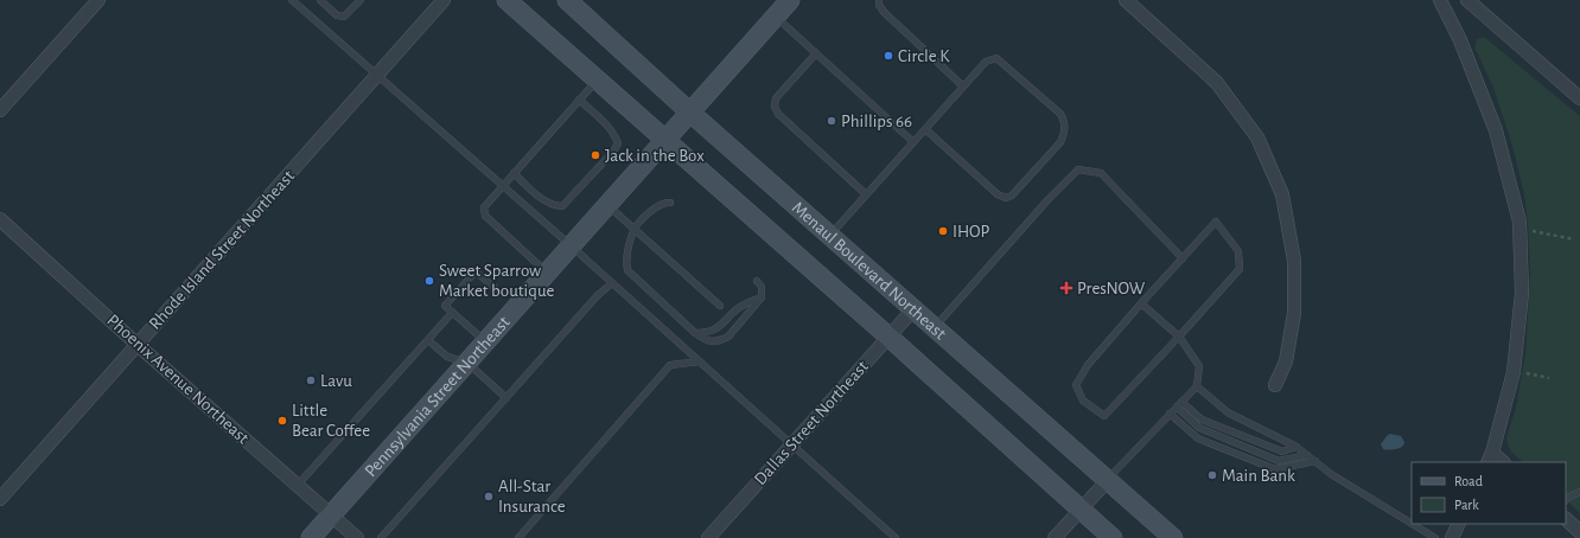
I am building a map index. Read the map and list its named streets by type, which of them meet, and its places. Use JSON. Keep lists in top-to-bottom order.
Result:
{
  "streets": {
    "main road": ["Menaul Boulevard Northeast", "Pennsylvania Street Northeast"],
    "street": ["Rhode Island Street Northeast", "Phoenix Avenue Northeast", "Dallas Street Northeast"]
  },
  "crossings": [
    ["Rhode Island Street Northeast", "Phoenix Avenue Northeast"],
    ["Menaul Boulevard Northeast", "Pennsylvania Street Northeast"],
    ["Menaul Boulevard Northeast", "Dallas Street Northeast"],
    ["Phoenix Avenue Northeast", "Pennsylvania Street Northeast"]
  ],
  "places": {
    "other": [
      "Circle K",
      "Phillips 66",
      "Jack in the Box",
      "IHOP",
      "Sweet Sparrow Market boutique",
      "Lavu",
      "Little Bear Coffee",
      "Main Bank",
      "All-Star Insurance"
    ],
    "health": ["PresNOW"]
  },
  "legend": ["Road", "Park"]
}
